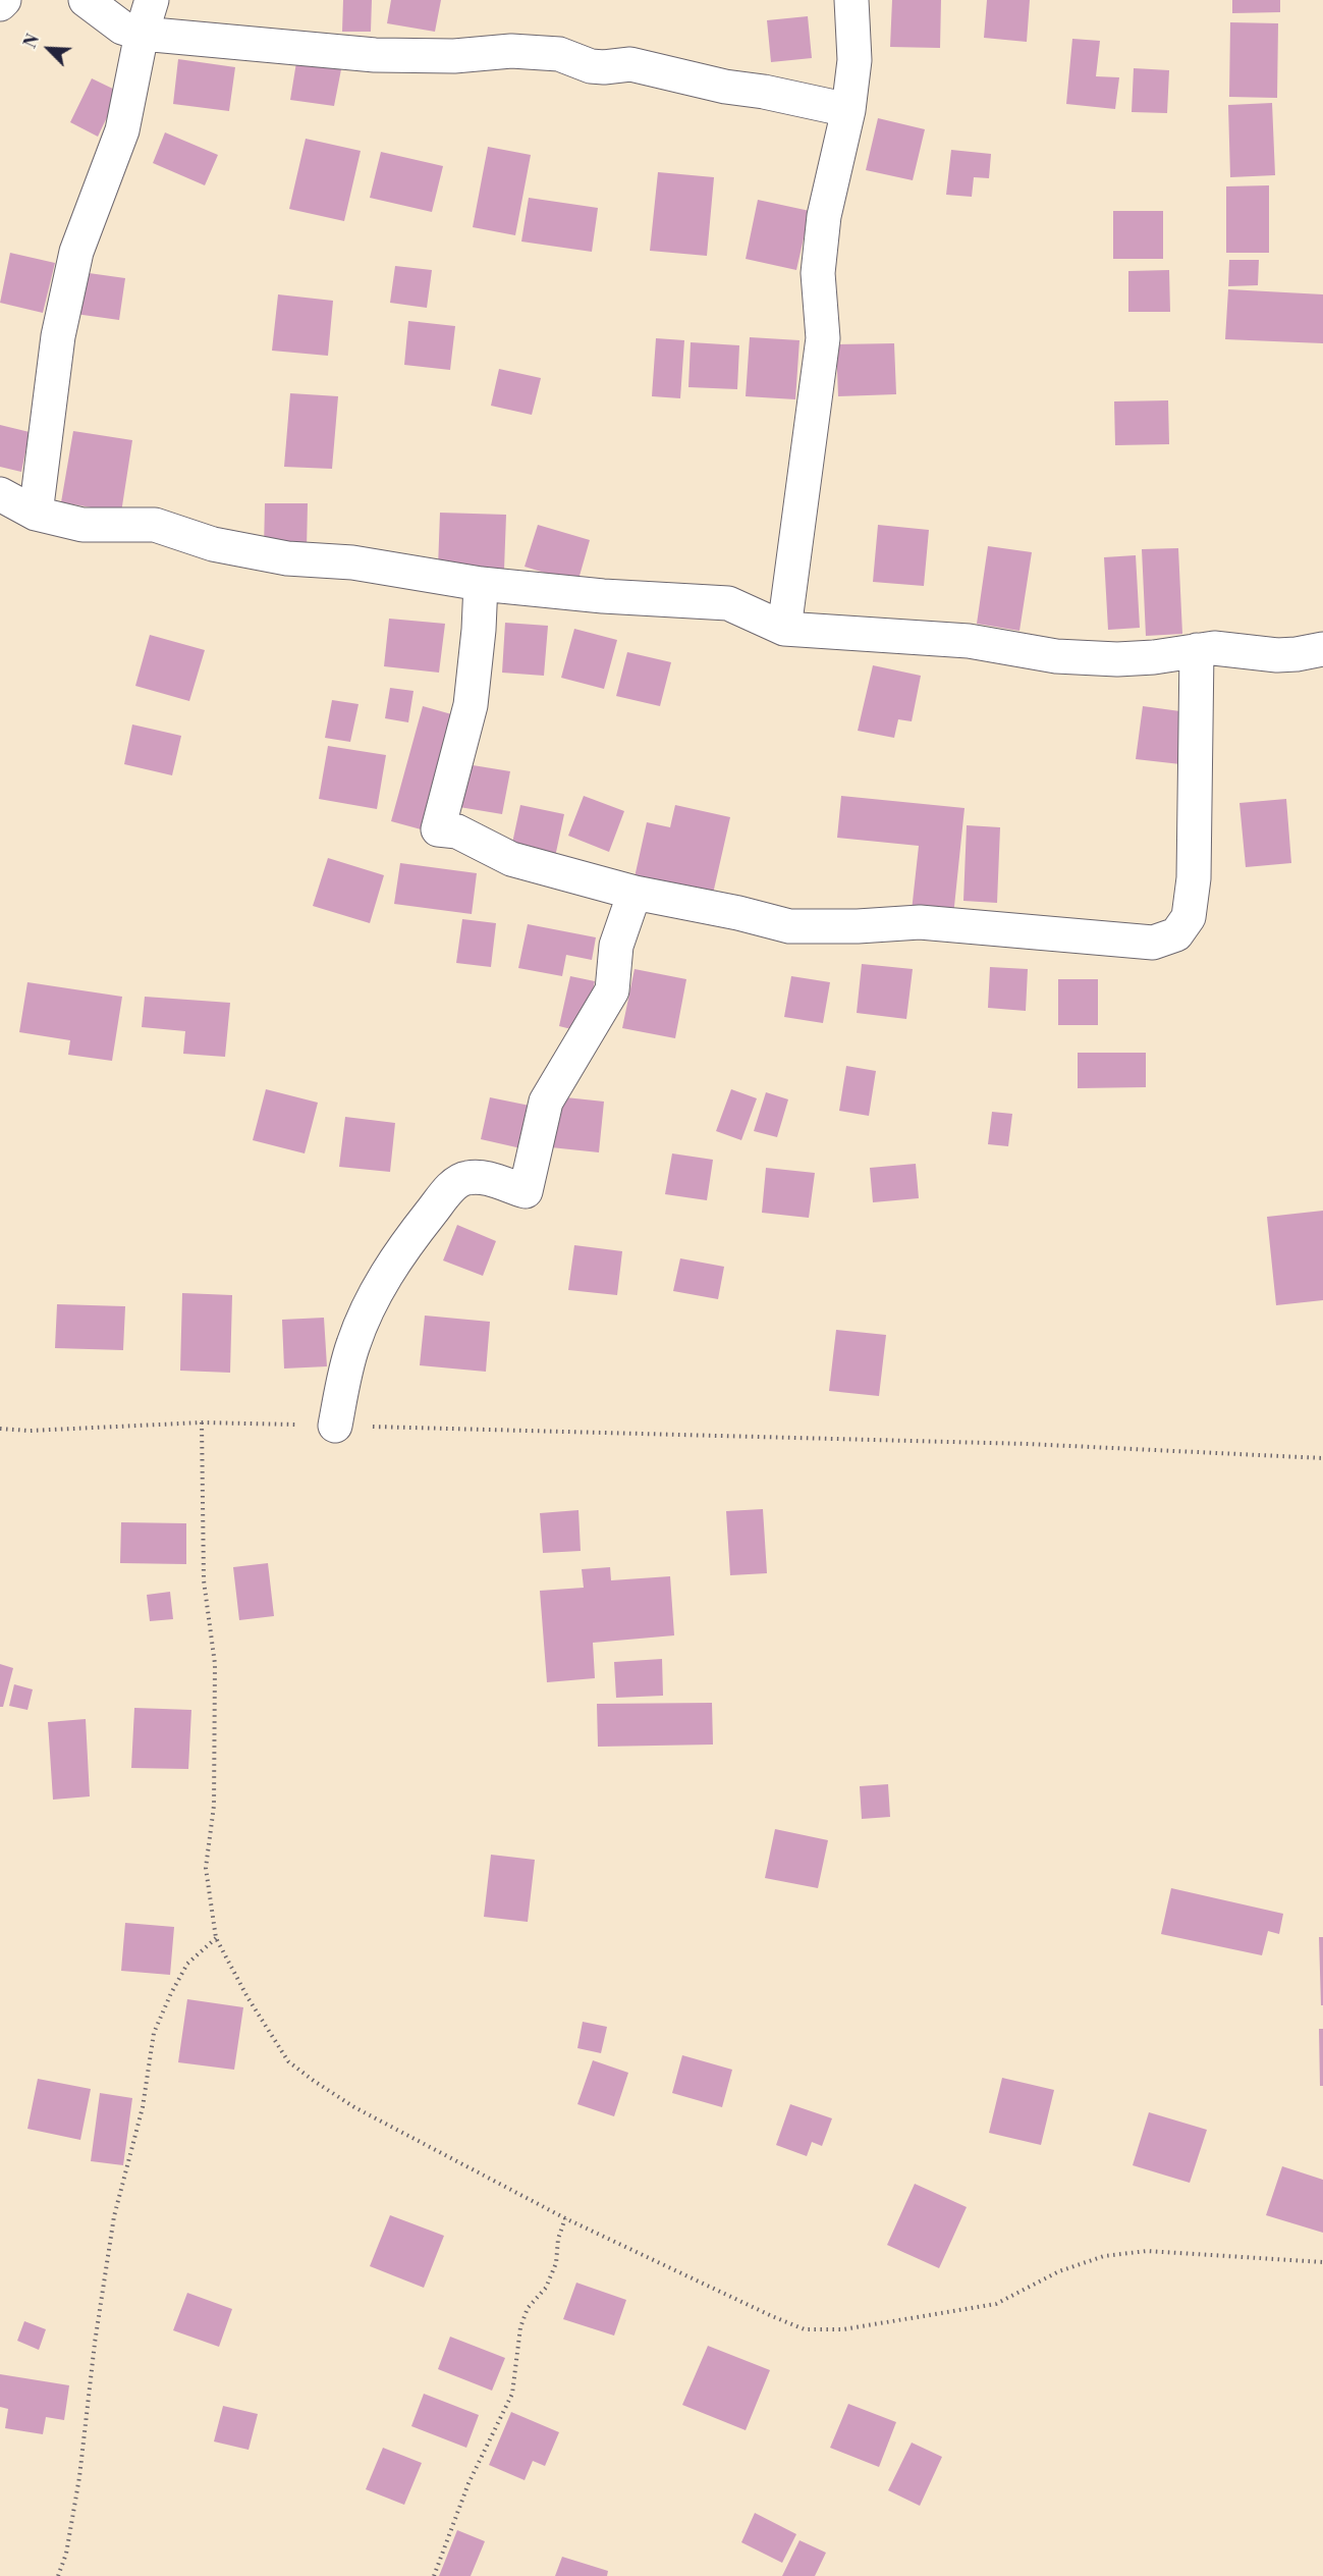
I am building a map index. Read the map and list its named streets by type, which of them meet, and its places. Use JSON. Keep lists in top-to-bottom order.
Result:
{
  "north": "top left"
}
